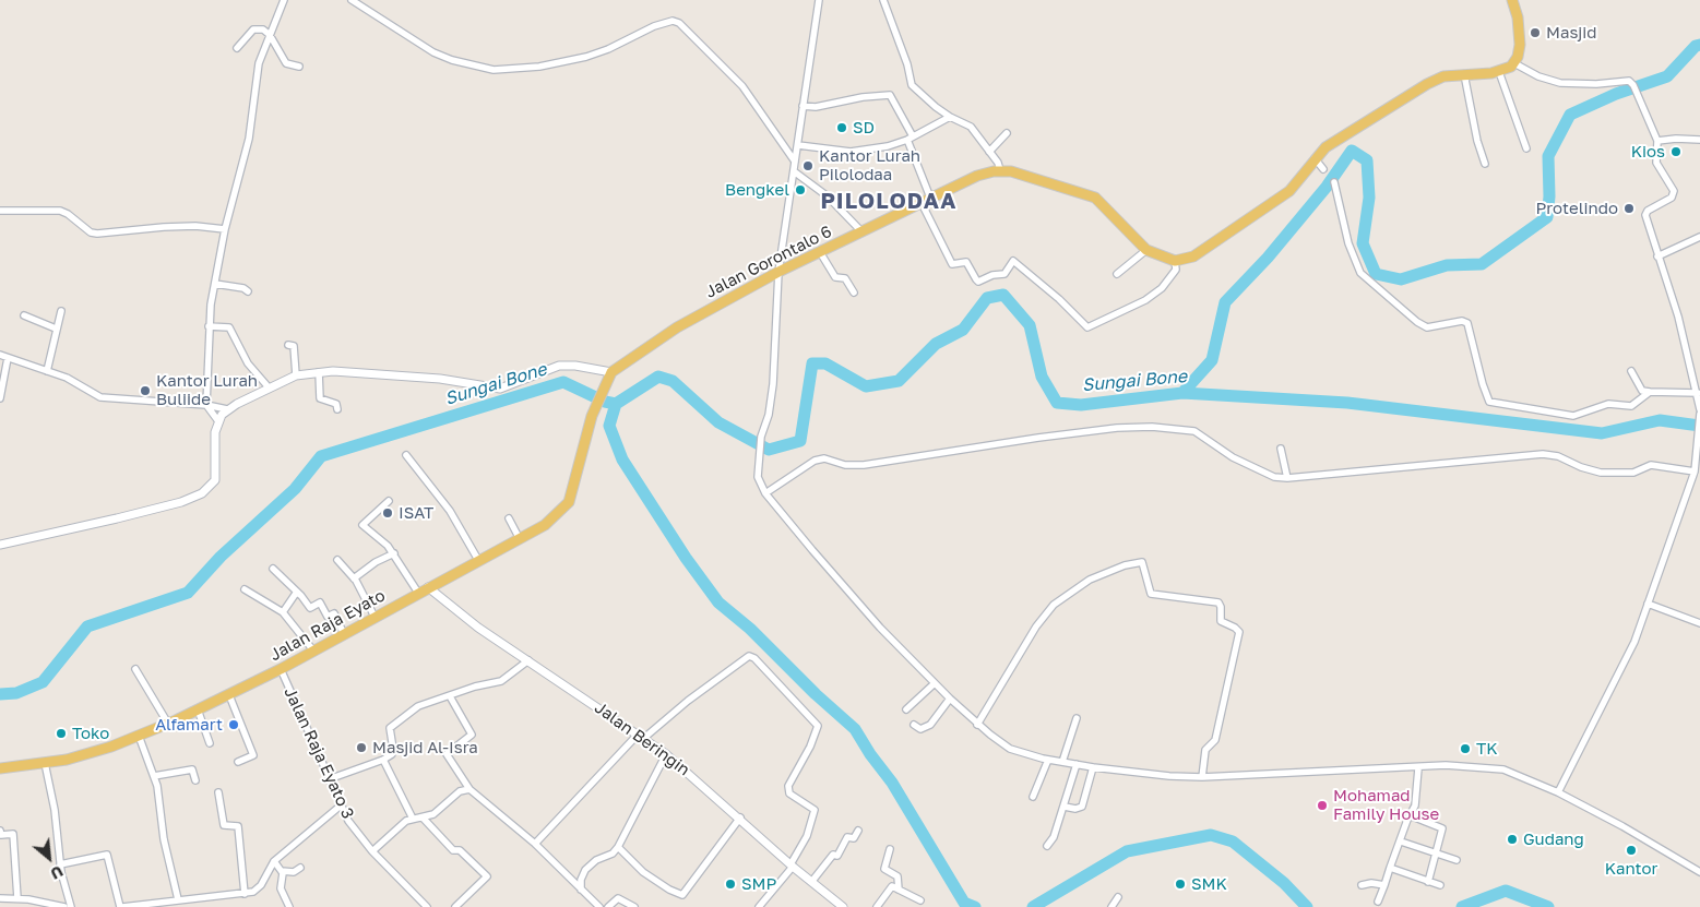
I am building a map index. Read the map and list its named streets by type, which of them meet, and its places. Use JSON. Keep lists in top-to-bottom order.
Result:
{
  "streets": {
    "main road": ["Jalan Gorontalo 6", "Jalan Raja Eyato"],
    "street": ["Jalan Beringin", "Jalan Raja Eyato 3"]
  },
  "crossings": [
    ["Jalan Gorontalo 6", "Jalan Raja Eyato"],
    ["Jalan Raja Eyato", "Jalan Beringin"],
    ["Jalan Raja Eyato", "Jalan Raja Eyato 3"]
  ],
  "districts": ["PILOLODAA"],
  "water": ["Sungai Bone"],
  "places": [
    "Masjid",
    "SD",
    "Kios",
    "Kantor Lurah Pilolodaa",
    "Bengkel",
    "Protelindo",
    "Kantor Lurah Buliide",
    "ISAT",
    "Alfamart",
    "Toko",
    "Masjid Al-Isra",
    "TK",
    "Mohamad Family House",
    "Gudang",
    "Kantor",
    "SMP",
    "SMK"
  ],
  "north": "bottom right"
}
